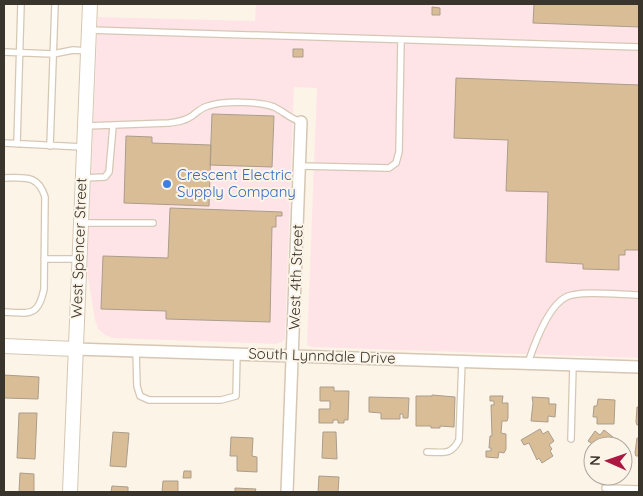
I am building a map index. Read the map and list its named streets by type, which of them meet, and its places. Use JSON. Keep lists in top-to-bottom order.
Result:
{
  "streets": {
    "street": ["West Spencer Street", "West 4th Street", "South Lynndale Drive"]
  },
  "crossings": [
    ["West Spencer Street", "South Lynndale Drive"],
    ["West 4th Street", "South Lynndale Drive"]
  ],
  "places": ["Crescent Electric Supply Company"],
  "north": "left"
}
